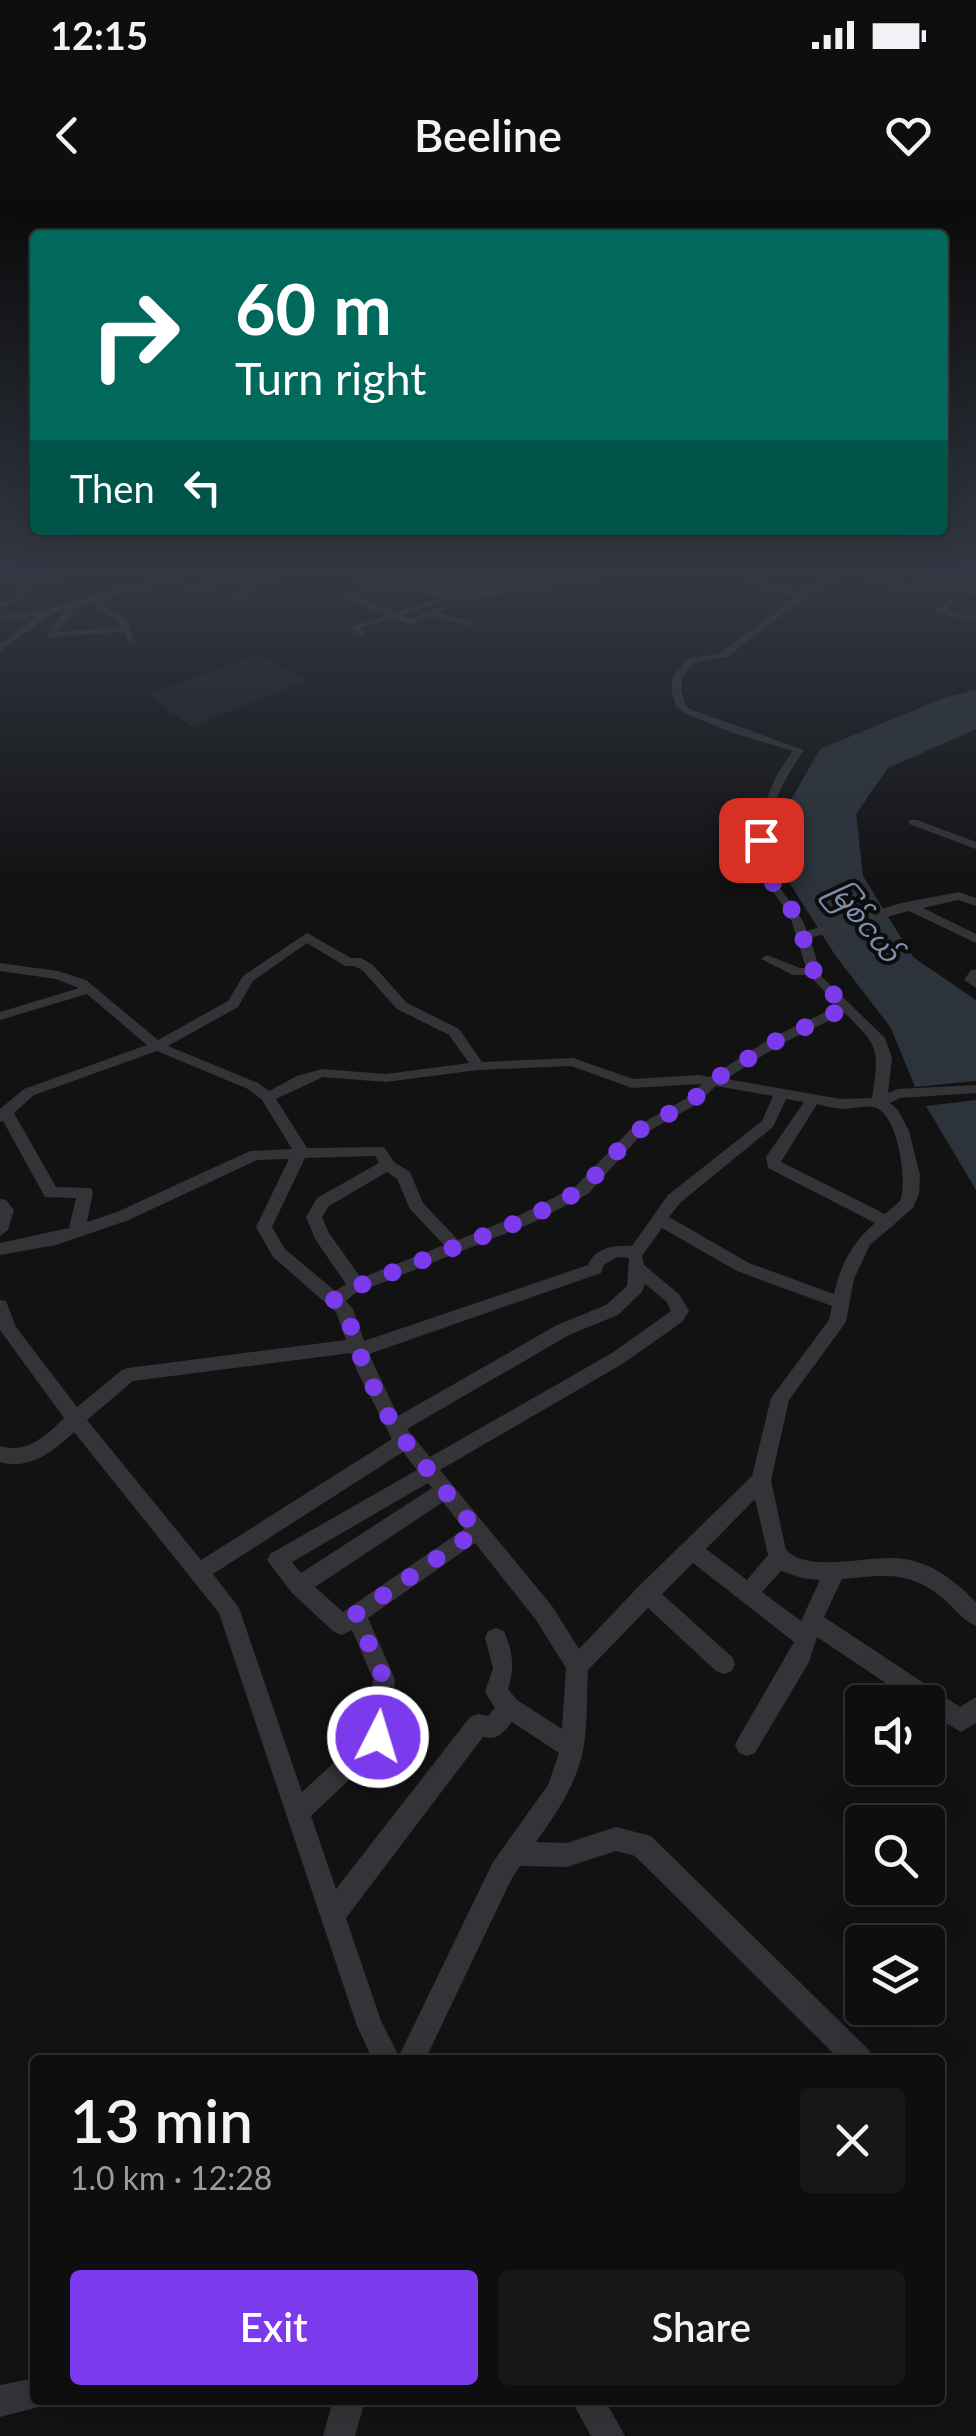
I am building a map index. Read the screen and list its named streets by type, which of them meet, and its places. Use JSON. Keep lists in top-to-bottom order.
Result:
{
  "water": ["မြစ်ငယ်"],
  "page": {
    "status": "12:15",
    "header": "Beeline",
    "turn": ["60 m", "Turn right"],
    "then": "Then",
    "heading": ["13 min", "1.0 km · 12:28"],
    "buttons": ["Exit", "Share"]
  }
}
